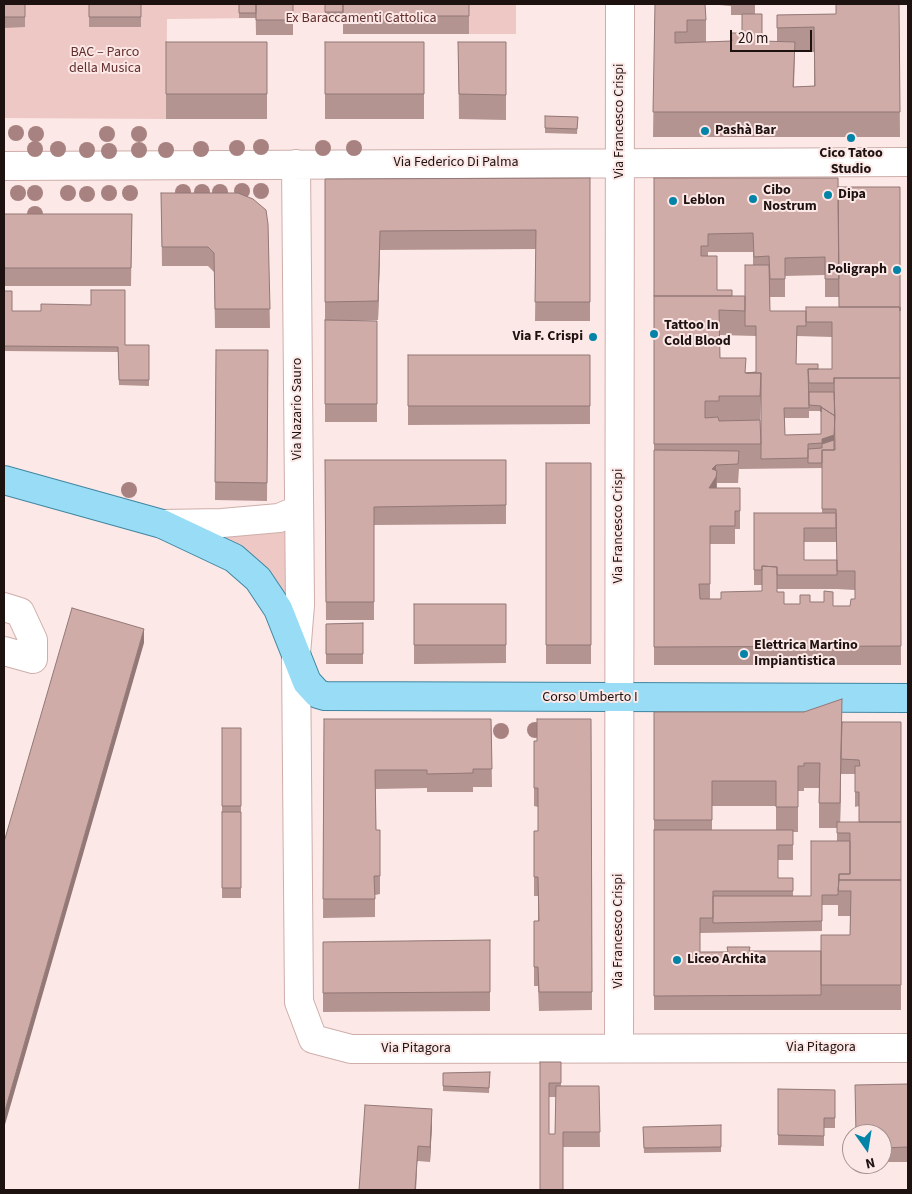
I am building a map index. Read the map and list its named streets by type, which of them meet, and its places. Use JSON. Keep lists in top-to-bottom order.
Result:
{
  "streets": {
    "main road": ["Corso Umberto I"],
    "street": [
      "Via Francesco Crispi",
      "Via Federico Di Palma",
      "Via Nazario Sauro",
      "Via Pitagora"
    ]
  },
  "crossings": [
    ["Via Francesco Crispi", "Via Federico Di Palma"],
    ["Via Francesco Crispi", "Corso Umberto I"],
    ["Via Francesco Crispi", "Via Pitagora"],
    ["Via Federico Di Palma", "Via Nazario Sauro"],
    ["Via Nazario Sauro", "Corso Umberto I"],
    ["Via Nazario Sauro", "Via Pitagora"],
    ["Corso Umberto I", "Via Pitagora"]
  ],
  "parks": ["Ex Baraccamenti Cattolica", "BAC – Parco della Musica"],
  "places": [
    "Pashà Bar",
    "Cico Tatoo Studio",
    "Dipa",
    "Cibo Nostrum",
    "Leblon",
    "Poligraph",
    "Tattoo In Cold Blood",
    "Via F. Crispi",
    "Elettrica Martino Impiantistica",
    "Liceo Archita"
  ],
  "scale_bar": "20 m",
  "north": "bottom"
}
